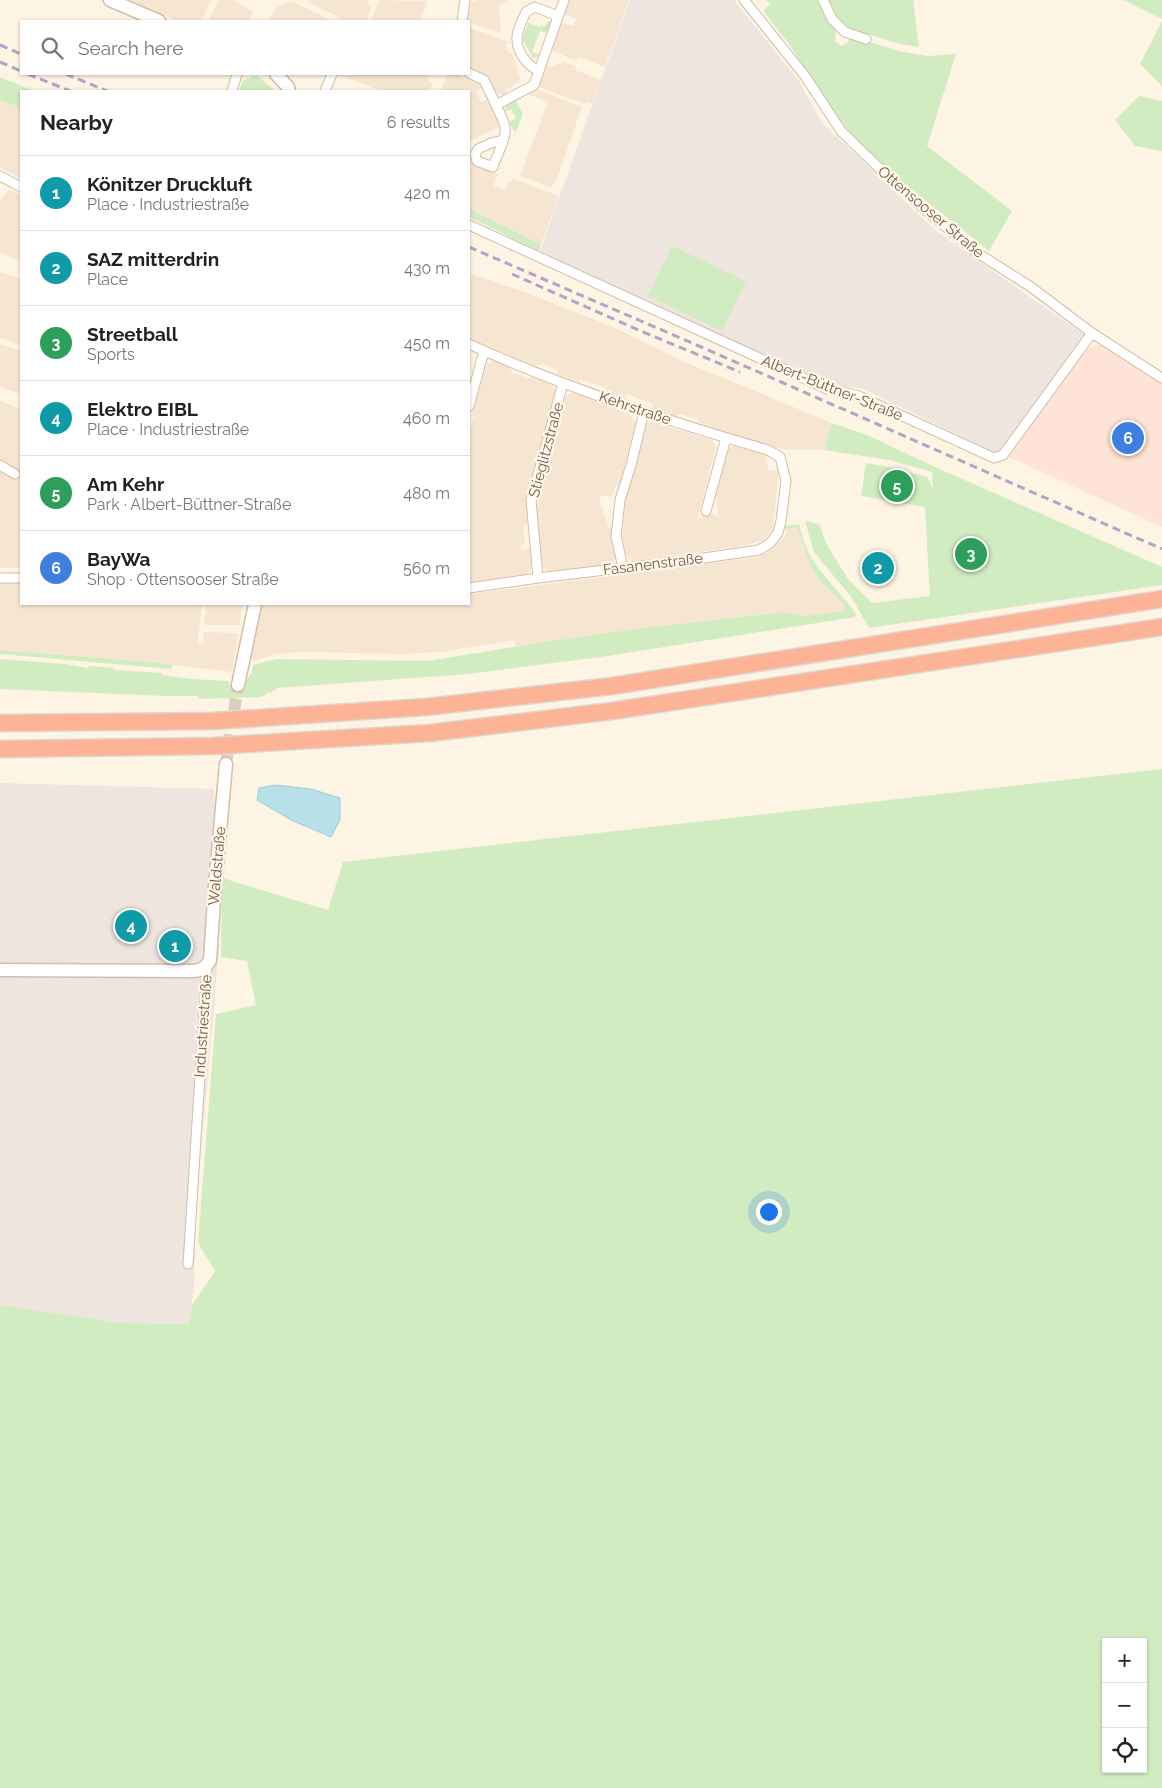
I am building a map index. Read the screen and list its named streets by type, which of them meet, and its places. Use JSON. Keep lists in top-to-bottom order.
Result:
{
  "streets": {
    "street": [
      "Ottensooser Straße",
      "Albert-Büttner-Straße",
      "Kehrstraße",
      "Stieglitzstraße",
      "Fasanenstraße",
      "Waldstraße",
      "Industriestraße"
    ]
  },
  "crossings": [
    ["Ottensooser Straße", "Albert-Büttner-Straße"],
    ["Kehrstraße", "Stieglitzstraße"],
    ["Kehrstraße", "Fasanenstraße"],
    ["Stieglitzstraße", "Fasanenstraße"],
    ["Waldstraße", "Industriestraße"]
  ],
  "page": {
    "search": "Search here",
    "heading": ["Nearby", "6 results"],
    "list": [
      {
        "mark": "1",
        "name": "Könitzer Druckluft",
        "note": "Place · Industriestraße",
        "value": "420 m"
      },
      {
        "mark": "2",
        "name": "SAZ mitterdrin",
        "note": "Place",
        "value": "430 m"
      },
      {
        "mark": "3",
        "name": "Streetball",
        "note": "Sports",
        "value": "450 m"
      },
      {
        "mark": "4",
        "name": "Elektro EIBL",
        "note": "Place · Industriestraße",
        "value": "460 m"
      },
      {
        "mark": "5",
        "name": "Am Kehr",
        "note": "Park · Albert-Büttner-Straße",
        "value": "480 m"
      },
      {
        "mark": "6",
        "name": "BayWa",
        "note": "Shop · Ottensooser Straße",
        "value": "560 m"
      }
    ],
    "pins": [
      "6",
      "5",
      "3",
      "2",
      "4",
      "1"
    ],
    "map_buttons": ["+", "−"]
  }
}
